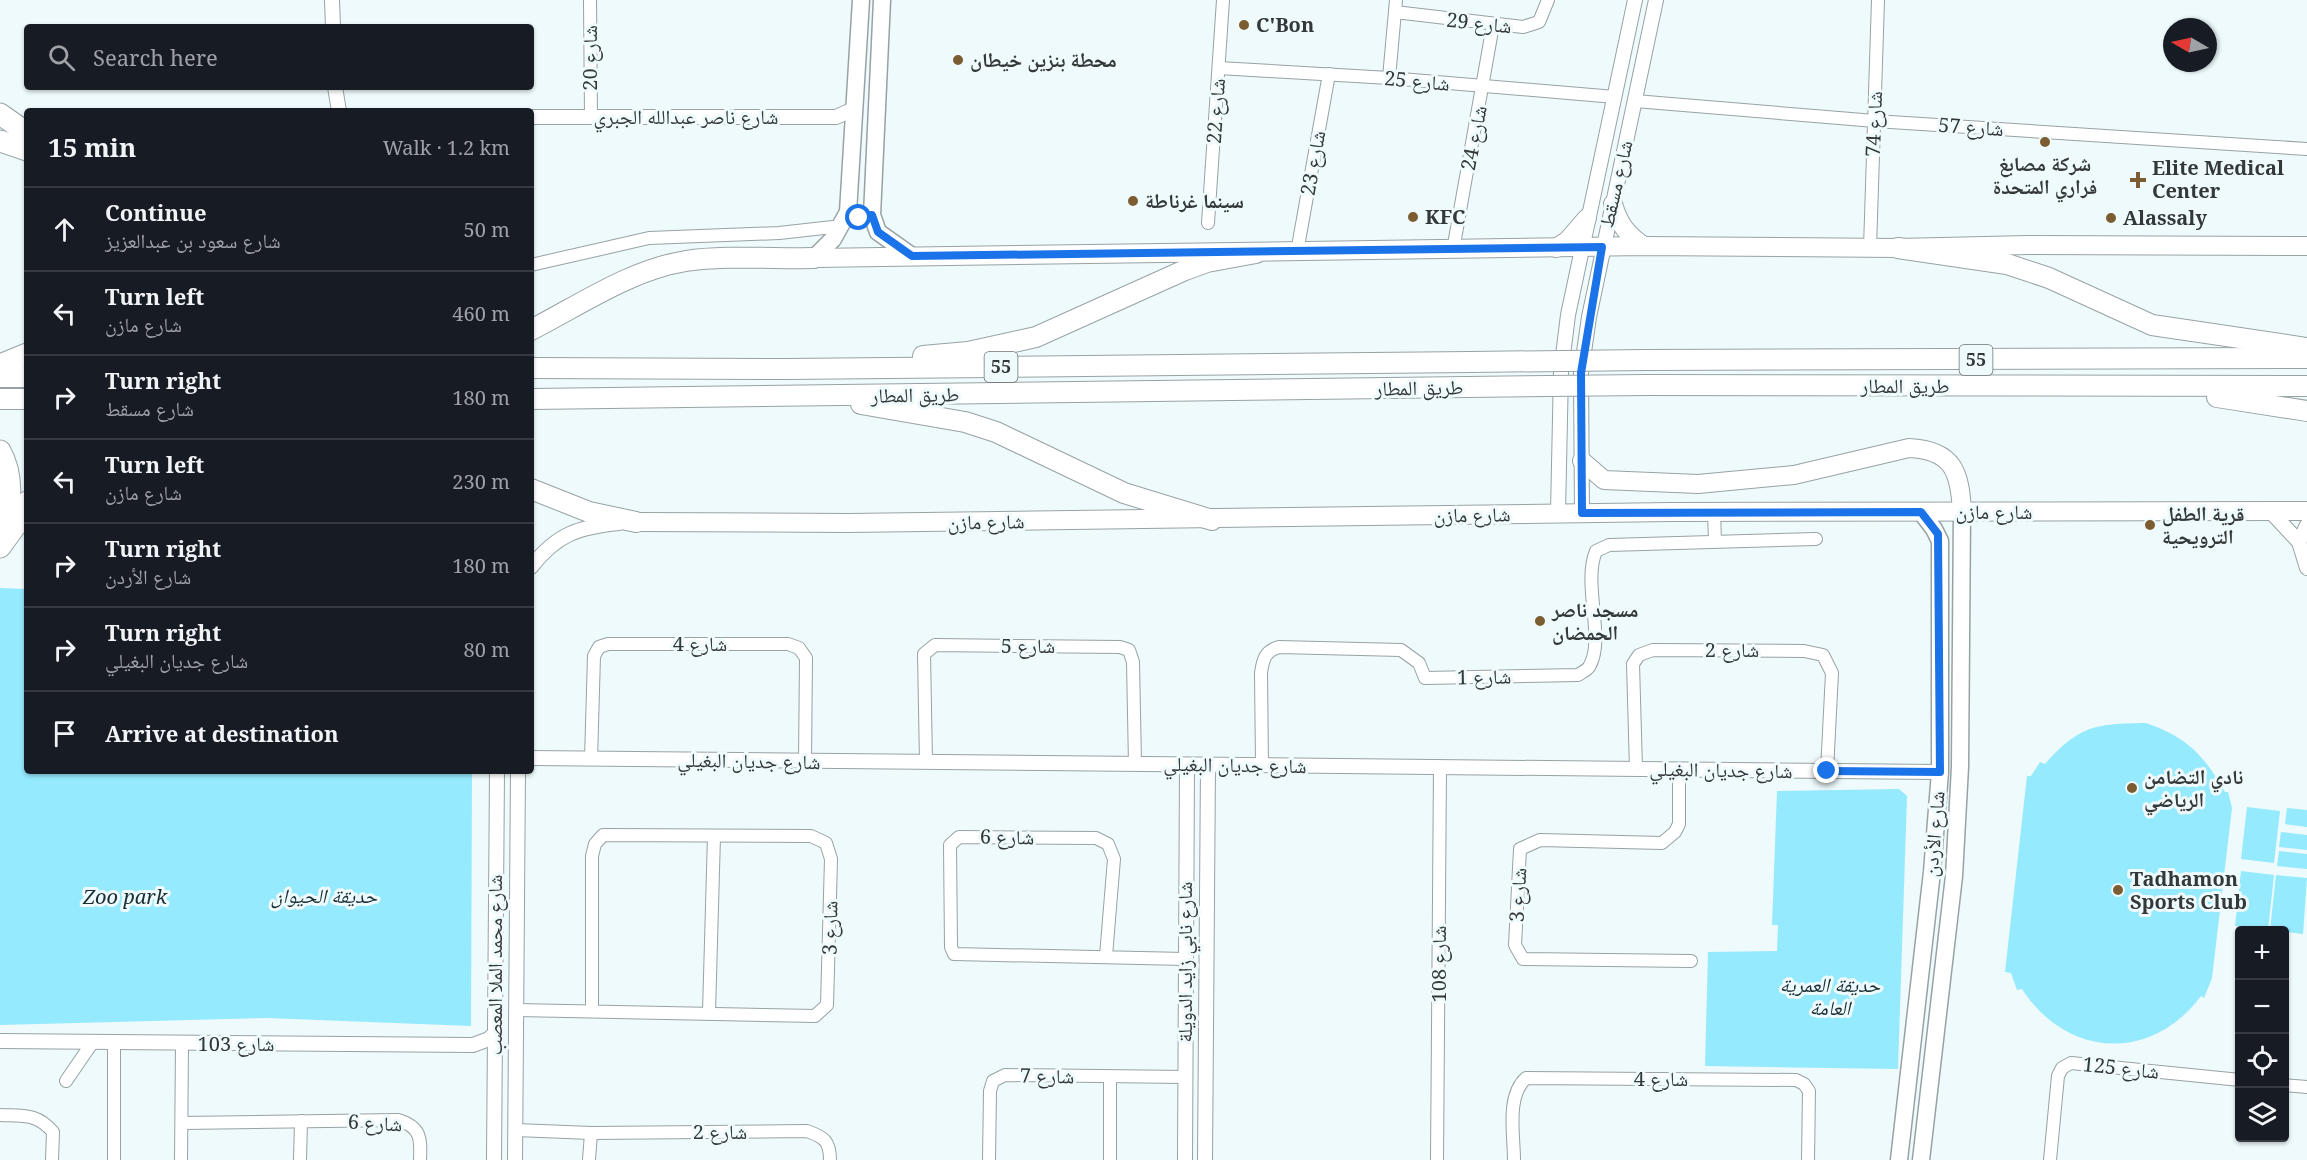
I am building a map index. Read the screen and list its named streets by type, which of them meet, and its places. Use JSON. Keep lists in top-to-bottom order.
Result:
{
  "streets": {
    "highway": ["55", "طريق المطار"],
    "main road": ["شارع مازن", "شارع الأردن"],
    "street": [
      "شارع 29",
      "شارع 20",
      "شارع 25",
      "شارع 22",
      "شارع ناصر عبدالله الجبري",
      "شارع 74",
      "شارع 57",
      "شارع 24",
      "شارع 23",
      "شارع مسقط",
      "شارع 4",
      "شارع 5",
      "شارع 2",
      "شارع 1",
      "شارع جديان البغيلي",
      "شارع 6",
      "شارع 3",
      "شارع نابي زايد الدويلة",
      "شارع 108",
      "شارع محمد الملا المعصب",
      "شارع 103",
      "شارع 125",
      "شارع 7"
    ]
  },
  "crossings": [
    ["شارع 29", "شارع 25"],
    ["شارع 29", "شارع 24"],
    ["شارع 20", "شارع ناصر عبدالله الجبري"],
    ["شارع 25", "شارع 22"],
    ["شارع 25", "شارع 24"],
    ["شارع 25", "شارع 23"],
    ["شارع 25", "شارع مسقط"],
    ["شارع 74", "شارع 57"],
    ["شارع 57", "شارع مسقط"],
    ["شارع مسقط", "شارع مازن"],
    ["شارع مازن", "شارع الأردن"],
    ["شارع 4", "شارع جديان البغيلي"],
    ["شارع 5", "شارع جديان البغيلي"],
    ["شارع 2", "شارع جديان البغيلي"],
    ["شارع 2", "شارع محمد الملا المعصب"],
    ["شارع 1", "شارع جديان البغيلي"],
    ["شارع جديان البغيلي", "شارع الأردن"],
    ["شارع جديان البغيلي", "شارع 3"],
    ["شارع جديان البغيلي", "شارع نابي زايد الدويلة"],
    ["شارع جديان البغيلي", "شارع 108"],
    ["شارع 6", "شارع نابي زايد الدويلة"],
    ["شارع 3", "شارع محمد الملا المعصب"],
    ["شارع نابي زايد الدويلة", "شارع 7"],
    ["شارع محمد الملا المعصب", "شارع 103"]
  ],
  "parks": ["حديقة الحيوان", "Zoo park", "حديقة العمرية العامة"],
  "places": {
    "other": [
      "C'Bon",
      "محطة بنزين خيطان",
      "شركة مصابغ فراري المتحدة",
      "سينما غرناطة",
      "KFC",
      "Alassaly",
      "قرية الطفل الترويحية",
      "مسجد ناصر الحمضان",
      "نادي التضامن الرياضي",
      "Tadhamon Sports Club"
    ],
    "health": ["Elite Medical Center"]
  },
  "north": "left",
  "page": {
    "search": "Search here",
    "heading": ["15 min", "Walk · 1.2 km"],
    "list": [
      ["Continue", "شارع سعود بن عبدالعزيز", "50 m"],
      ["Turn left", "شارع مازن", "460 m"],
      ["Turn right", "شارع مسقط", "180 m"],
      ["Turn left", "شارع مازن", "230 m"],
      ["Turn right", "شارع الأردن", "180 m"],
      ["Turn right", "شارع جديان البغيلي", "80 m"],
      "Arrive at destination"
    ],
    "map_buttons": ["+", "−"]
  }
}
